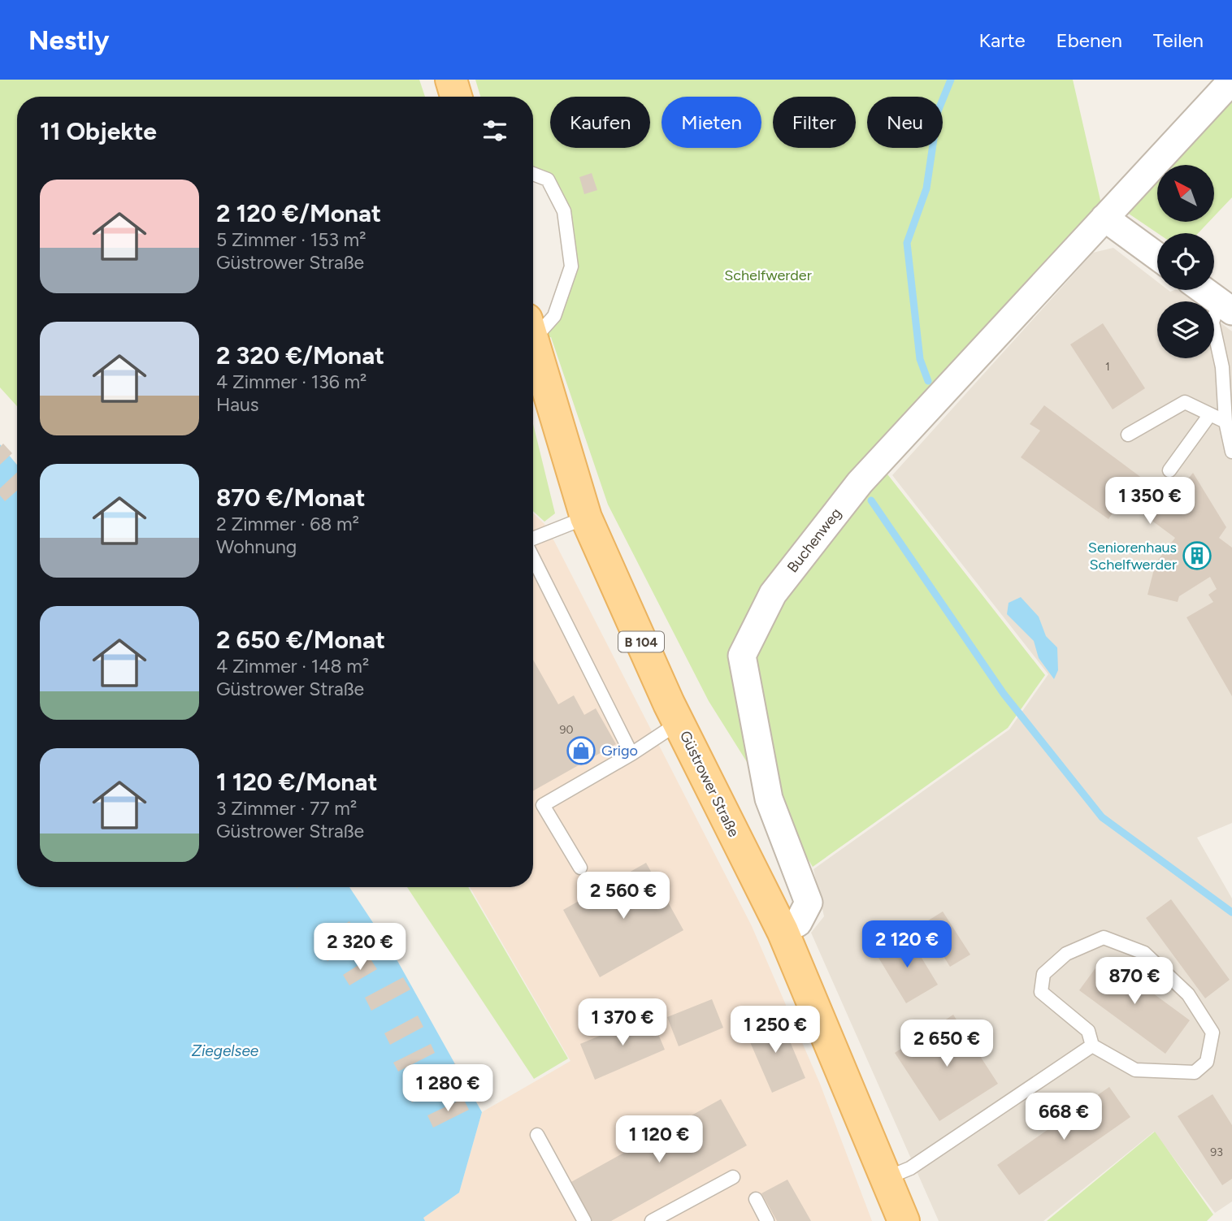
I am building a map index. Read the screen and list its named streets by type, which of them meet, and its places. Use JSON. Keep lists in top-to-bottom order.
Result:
{
  "streets": {
    "main road": ["B 104", "Güstrower Straße"],
    "street": ["Buchenweg"]
  },
  "crossings": [
    ["Buchenweg", "Güstrower Straße"]
  ],
  "water": ["Ziegelsee"],
  "parks": ["Schelfwerder"],
  "places": {
    "building": ["Seniorenhaus Schelfwerder"],
    "shop": ["Grigo"]
  },
  "house_numbers": ["1", "90", "93"],
  "north": "top left",
  "page": {
    "header": "Nestly",
    "nav": ["Karte", "Ebenen", "Teilen"],
    "chip": [
      "Kaufen",
      "Mieten",
      "Filter",
      "Neu"
    ],
    "heading": "11 Objekte",
    "list": [
      {
        "name": "2 120 €/Monat",
        "note": "5 Zimmer · 153 m² · Güstrower Straße"
      },
      {
        "name": "2 320 €/Monat",
        "note": "4 Zimmer · 136 m² · Haus"
      },
      {
        "name": "870 €/Monat",
        "note": "2 Zimmer · 68 m² · Wohnung"
      },
      {
        "name": "2 650 €/Monat",
        "note": "4 Zimmer · 148 m² · Güstrower Straße"
      },
      {
        "name": "1 120 €/Monat",
        "note": "3 Zimmer · 77 m² · Güstrower Straße"
      }
    ],
    "price": [
      "1 350 €",
      "2 560 €",
      "2 120 €",
      "2 320 €",
      "870 €",
      "1 370 €",
      "1 250 €",
      "2 650 €",
      "1 280 €",
      "668 €",
      "1 120 €"
    ]
  }
}
